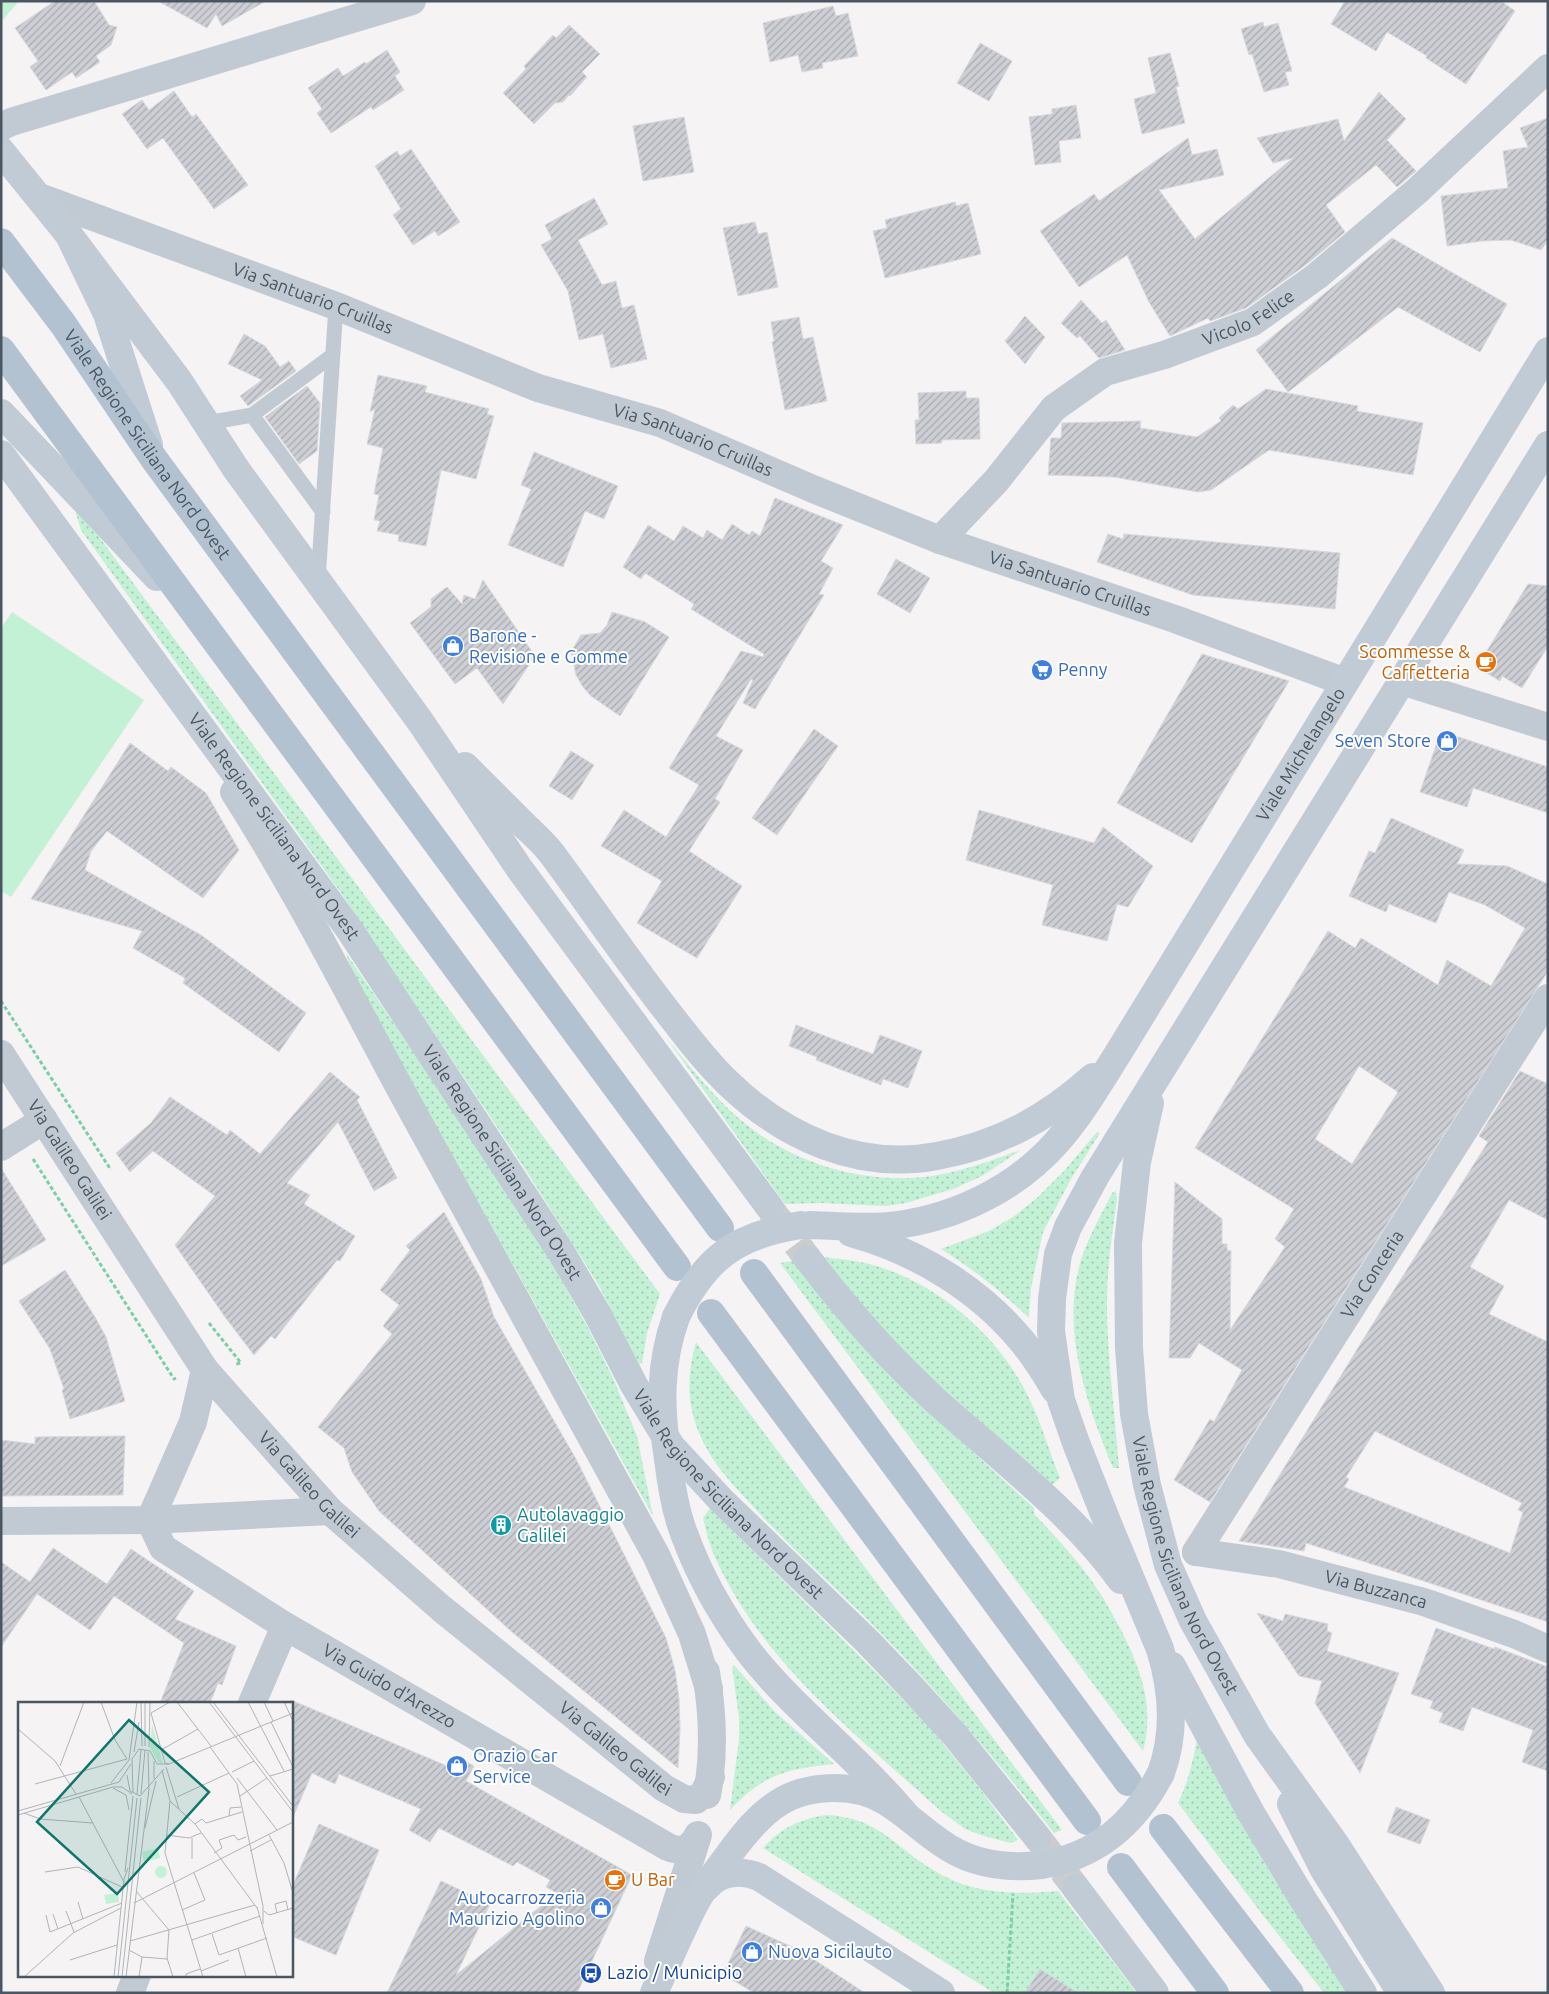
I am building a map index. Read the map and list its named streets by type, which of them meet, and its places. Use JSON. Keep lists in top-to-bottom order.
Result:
{
  "streets": {
    "main road": ["Viale Regione Siciliana Nord Ovest"],
    "street": [
      "Via Santuario Cruillas",
      "Vicolo Felice",
      "Viale Michelangelo",
      "Via Galileo Galilei",
      "Via Conceria",
      "Via Buzzanca",
      "Via Guido d'Arezzo"
    ]
  },
  "crossings": [
    ["Via Santuario Cruillas", "Vicolo Felice"],
    ["Via Santuario Cruillas", "Viale Michelangelo"],
    ["Via Conceria", "Via Buzzanca"]
  ],
  "places": {
    "shop": [
      "Barone - Revisione e Gomme",
      "Seven Store",
      "Orazio Car Service",
      "Autocarrozzeria Maurizio Agolino",
      "Nuova Sicilauto"
    ],
    "cafe": ["Scommesse & Caffetteria", "U Bar"],
    "supermarket": ["Penny"],
    "building": ["Autolavaggio Galilei"],
    "bus stop": ["Lazio / Municipio"]
  }
}
